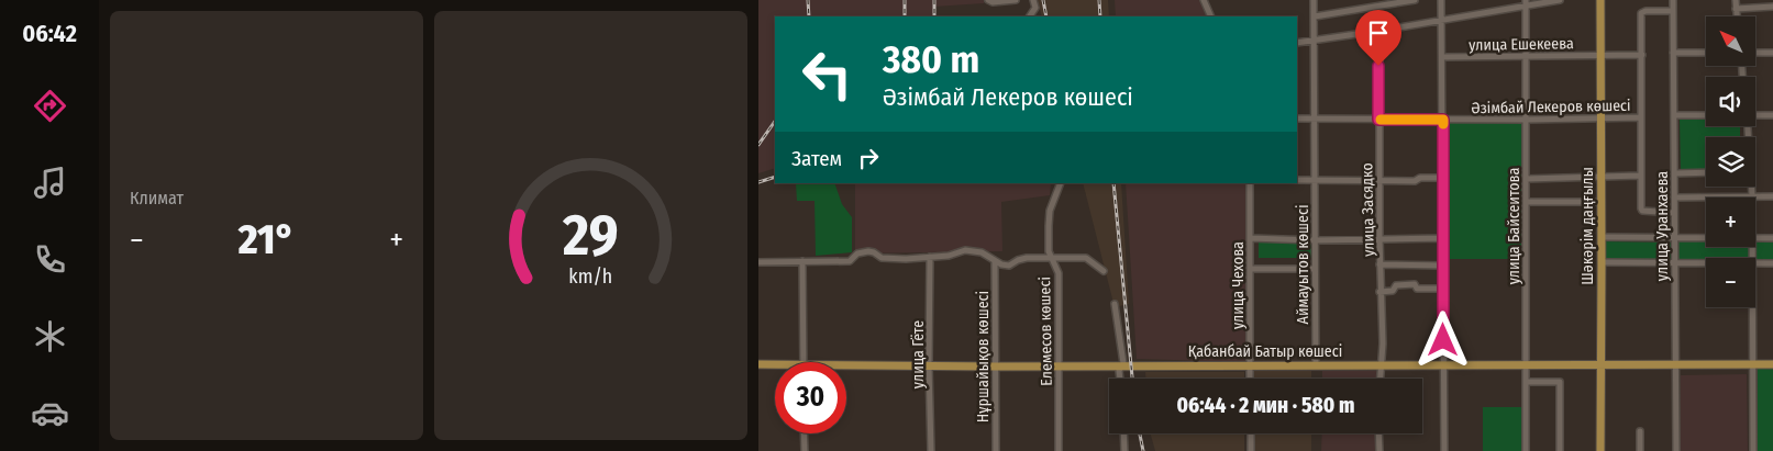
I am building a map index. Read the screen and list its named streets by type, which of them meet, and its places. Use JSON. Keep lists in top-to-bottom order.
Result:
{
  "streets": {
    "main road": ["Шәкәрім даңғылы", "Қабанбай Батыр көшесі"],
    "street": [
      "улица Ешекеева",
      "Әзімбай Лекеров көшесі",
      "улица Засядко",
      "улица Байсеитова",
      "улица Уранхаева",
      "Аймауытов көшесі",
      "улица Чехова",
      "Елемесов көшесі",
      "улица Гёте",
      "Нұршайықов көшесі"
    ]
  },
  "crossings": [
    ["улица Ешекеева", "улица Байсеитова"],
    ["улица Ешекеева", "Шәкәрім даңғылы"],
    ["Әзімбай Лекеров көшесі", "улица Засядко"],
    ["Әзімбай Лекеров көшесі", "улица Байсеитова"],
    ["Әзімбай Лекеров көшесі", "Шәкәрім даңғылы"],
    ["Әзімбай Лекеров көшесі", "Аймауытов көшесі"],
    ["улица Засядко", "Қабанбай Батыр көшесі"],
    ["улица Байсеитова", "Қабанбай Батыр көшесі"],
    ["Шәкәрім даңғылы", "Қабанбай Батыр көшесі"],
    ["улица Уранхаева", "Қабанбай Батыр көшесі"],
    ["Аймауытов көшесі", "Қабанбай Батыр көшесі"],
    ["улица Чехова", "Қабанбай Батыр көшесі"],
    ["Елемесов көшесі", "Қабанбай Батыр көшесі"],
    ["Қабанбай Батыр көшесі", "улица Гёте"],
    ["Қабанбай Батыр көшесі", "Нұршайықов көшесі"]
  ],
  "north": "top left",
  "page": {
    "tabs": "06:42",
    "tile": "Климат",
    "map_buttons": ["+", "−"],
    "turn": ["380 m", "Әзімбай Лекеров көшесі"],
    "then": "Затем",
    "heat": ["−", "21°", "+"],
    "limit": "30",
    "trip": "06:44 · 2 мин · 580 m",
    "gauge": ["29", "km/h"]
  }
}
